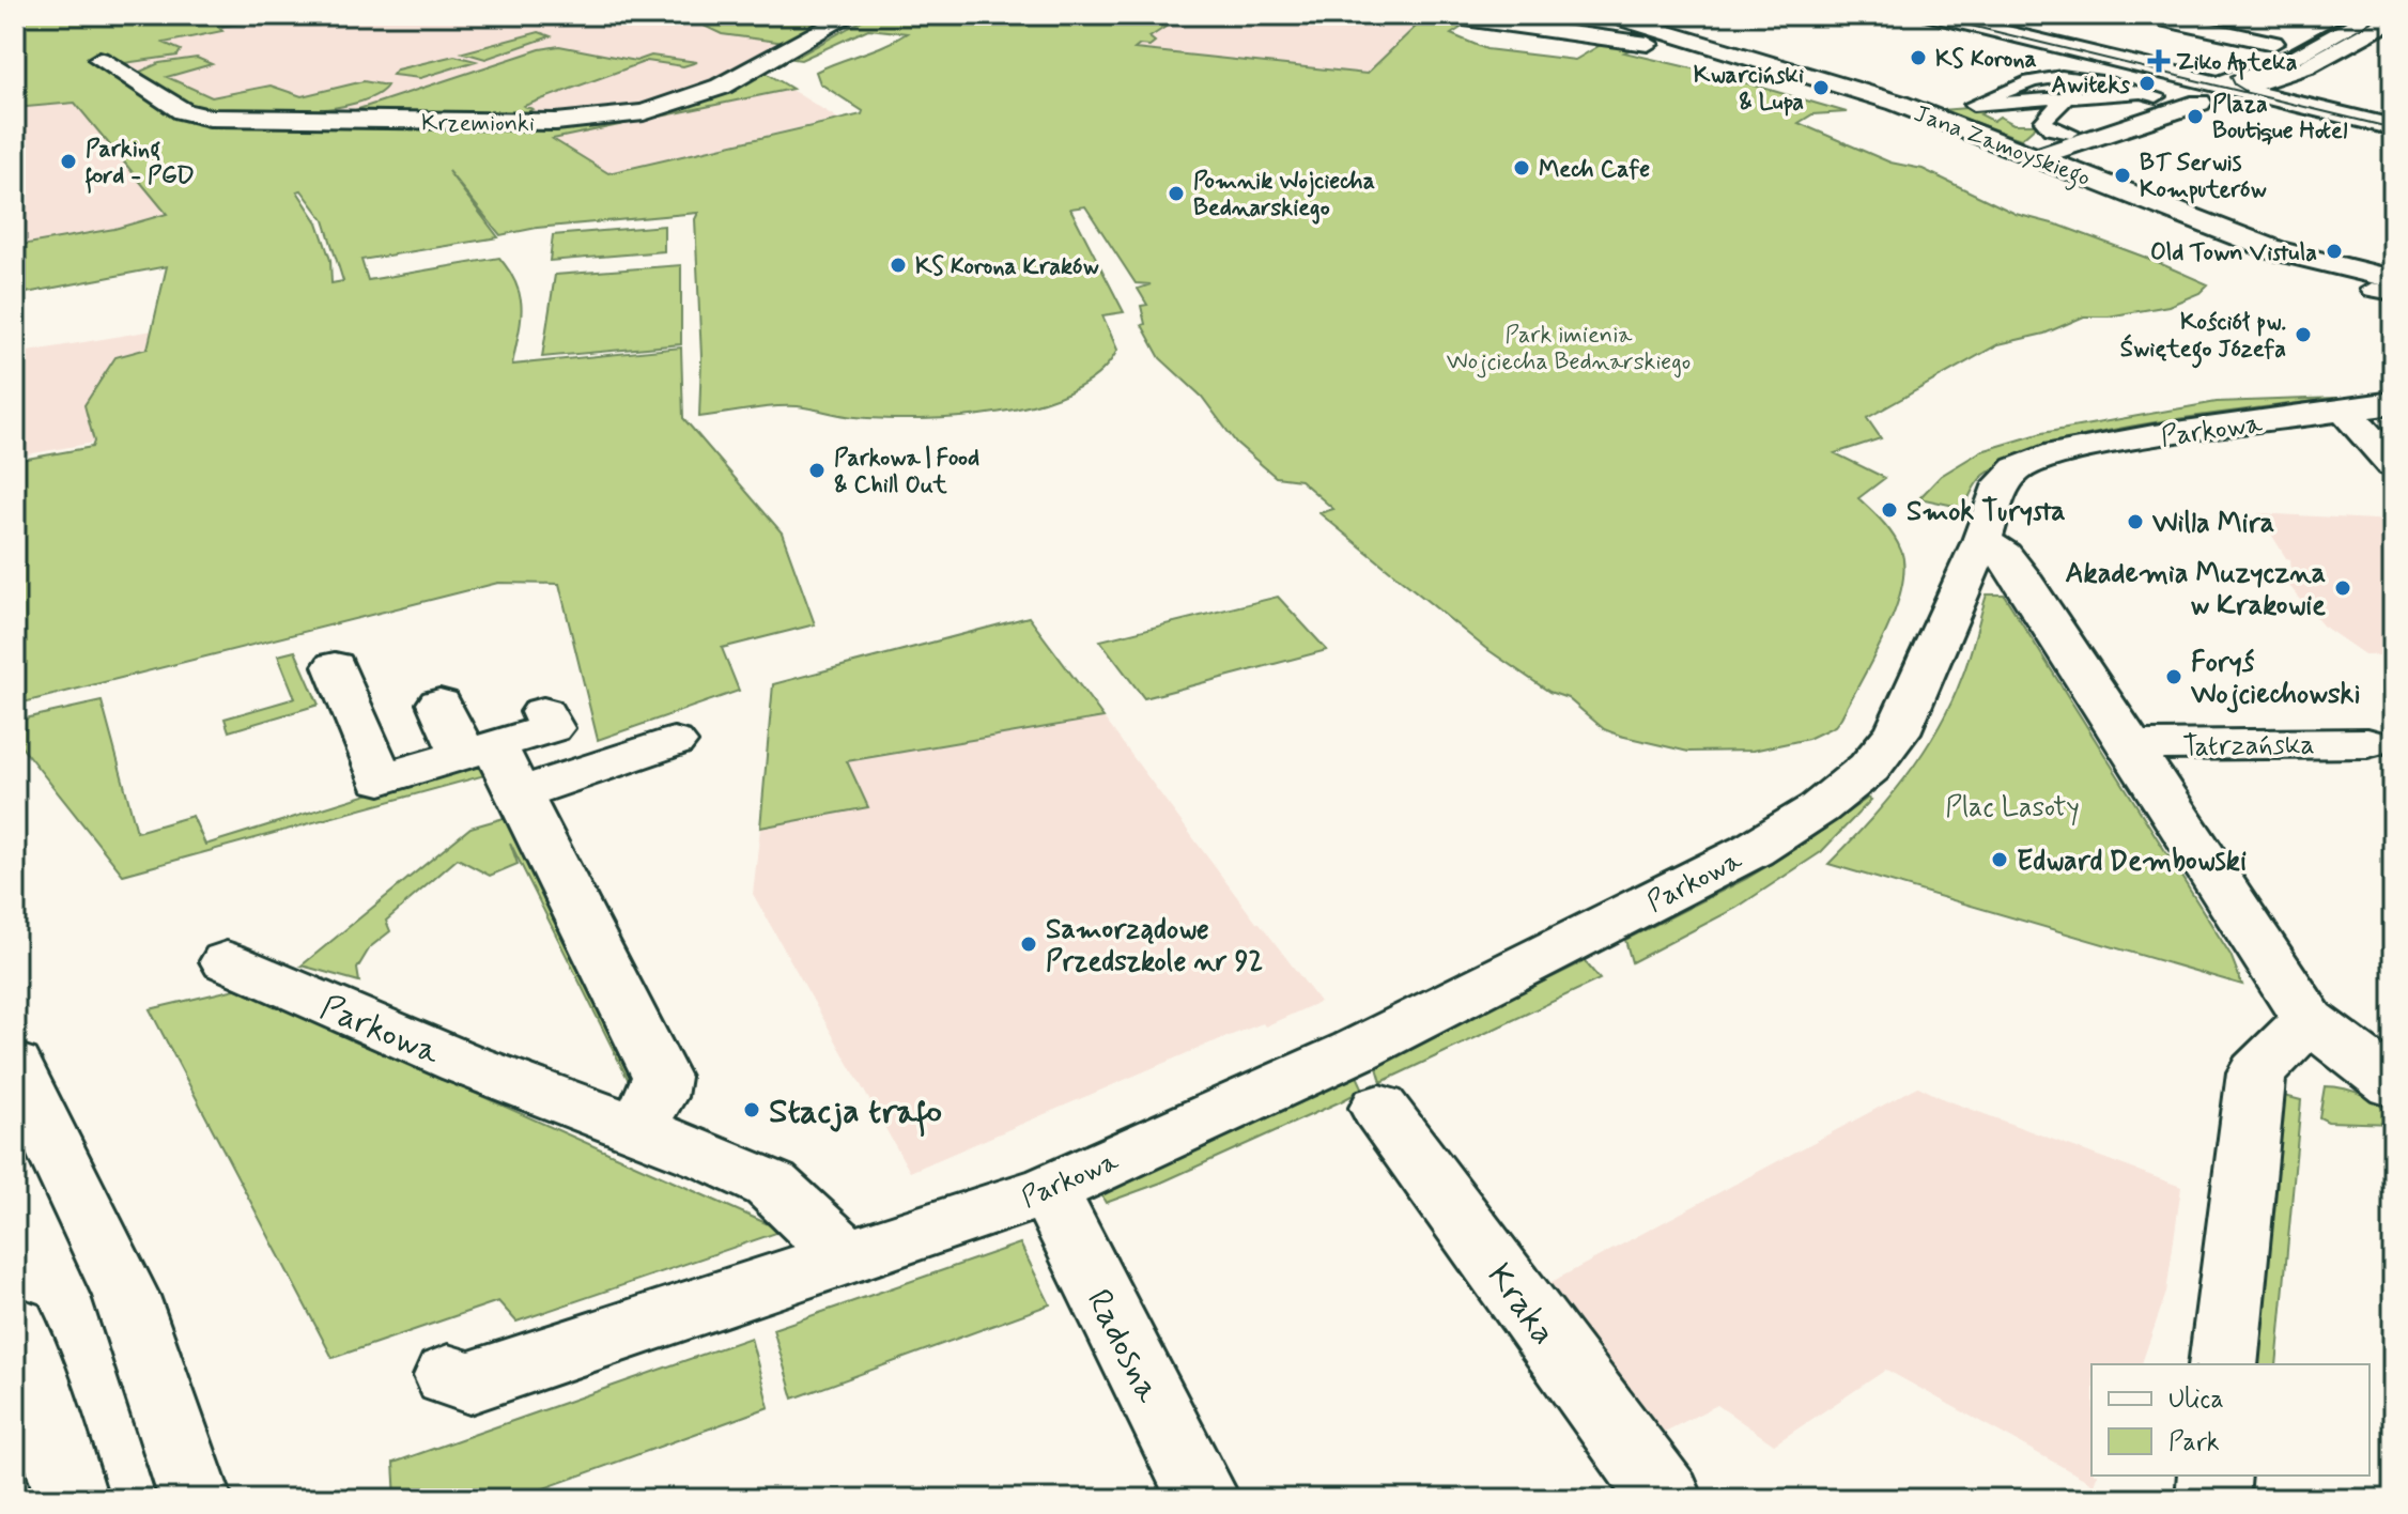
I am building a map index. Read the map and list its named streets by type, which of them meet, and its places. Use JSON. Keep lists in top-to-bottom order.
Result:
{
  "streets": {
    "street": [
      "Krzemionki",
      "Jana Zamoyskiego",
      "Parkowa",
      "Tatrzańska",
      "Kraka",
      "Radosna"
    ]
  },
  "crossings": [
    ["Parkowa", "Radosna"]
  ],
  "parks": ["Park imienia Wojciecha Bednarskiego", "Plac Lasoty"],
  "places": {
    "other": [
      "KS Korona",
      "Awiteks",
      "Kwarciński & Lupa",
      "Plaza Boutique Hotel",
      "Parking ford - PGD",
      "Mech Cafe",
      "BT Serwis Komputerów",
      "Pomnik Wojciecha Bednarskiego",
      "Old Town Vistula",
      "KS Korona Kraków",
      "Kościół pw. Świętego Józefa",
      "Parkowa | Food & Chill Out",
      "Smok Turysta",
      "Willa Mira",
      "Akademia Muzyczna w Krakowie",
      "Foryś Wojciechowski",
      "Edward Dembowski",
      "Samorządowe Przedszkole nr 92",
      "Stacja trafo"
    ],
    "health": ["Ziko Apteka"]
  },
  "legend": ["Ulica", "Park"]
}
